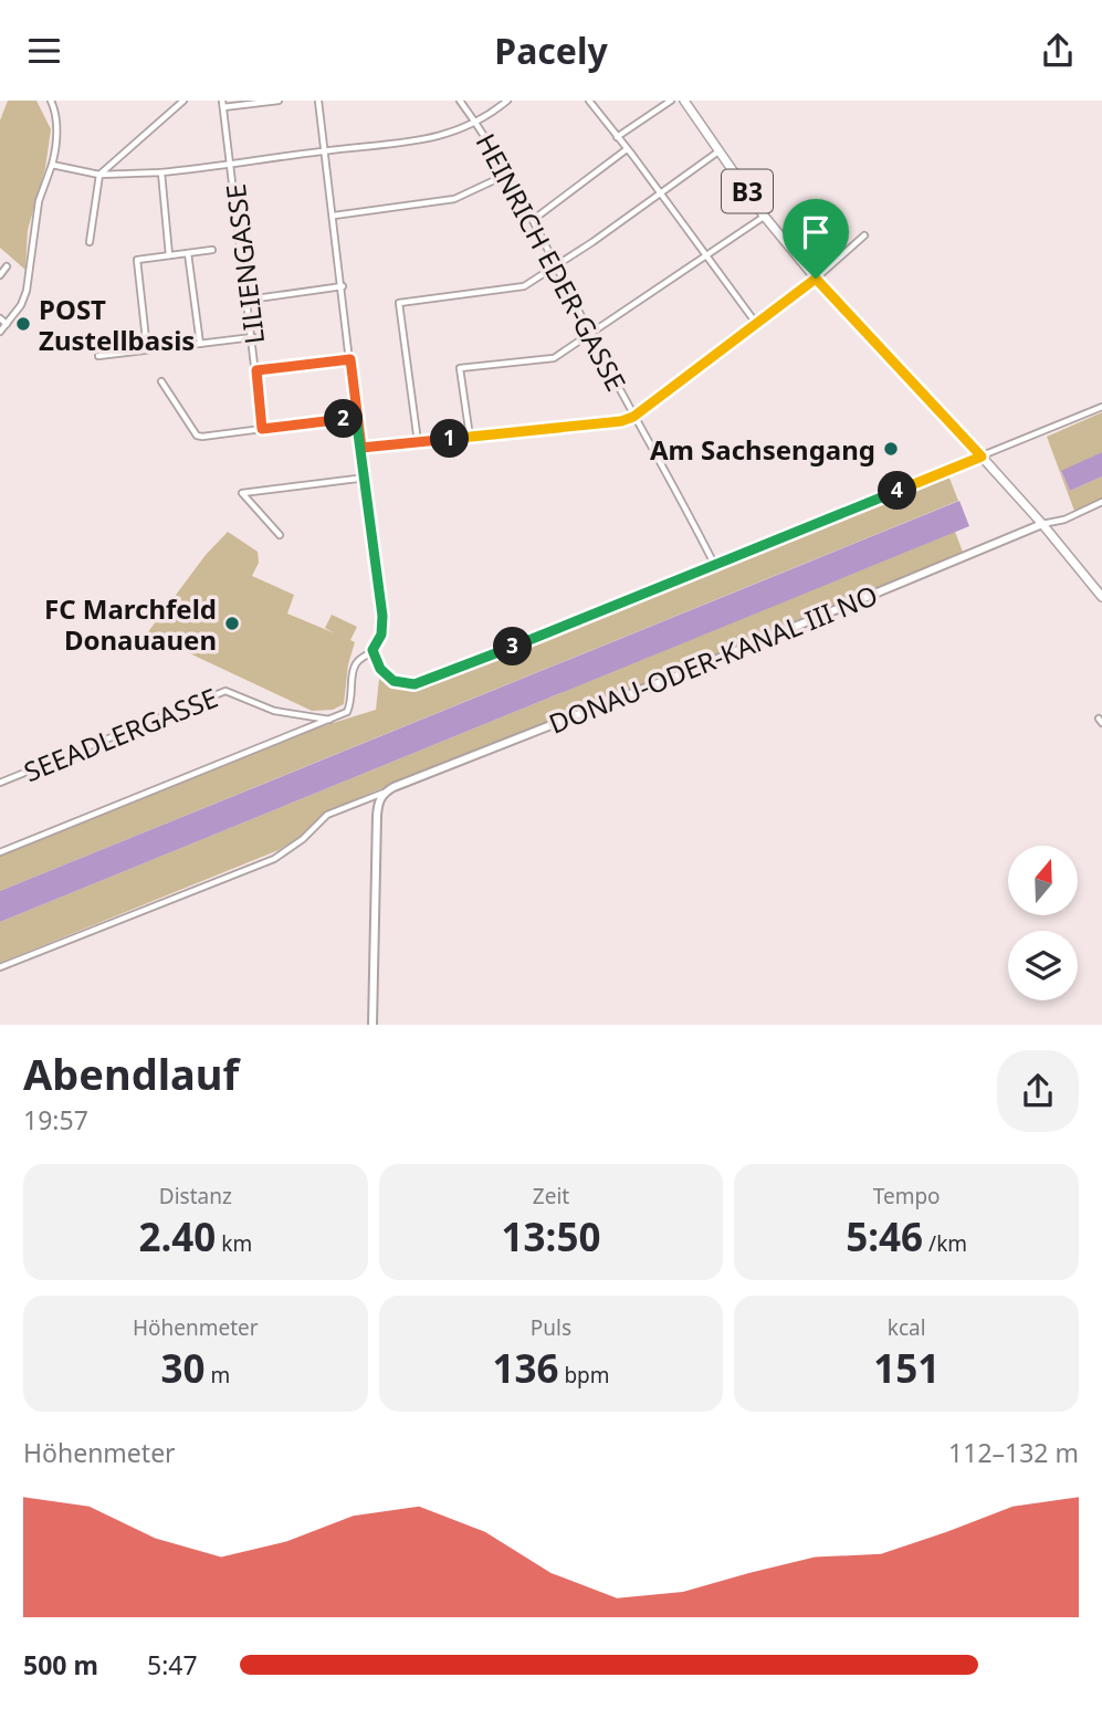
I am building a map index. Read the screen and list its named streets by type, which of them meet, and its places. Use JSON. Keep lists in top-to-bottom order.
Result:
{
  "streets": {
    "main road": ["B3"],
    "street": [
      "HEINRICH EDER-GASSE",
      "LILIENGASSE",
      "DONAU-ODER-KANAL III NO",
      "SEEADLERGASSE"
    ]
  },
  "crossings": [
    ["B3", "DONAU-ODER-KANAL III NO"]
  ],
  "places": ["POST Zustellbasis", "Am Sachsengang", "FC Marchfeld Donauauen"],
  "north": "top",
  "page": {
    "header": "Pacely",
    "pins": [
      "2",
      "1",
      "4",
      "3"
    ],
    "heading": ["Abendlauf", "19:57"],
    "stats": [
      ["Distanz", "2.40 km"],
      ["Zeit", "13:50"],
      ["Tempo", "5:46 /km"],
      ["Höhenmeter", "30 m"],
      ["Puls", "136 bpm"],
      ["kcal", "151"]
    ],
    "chart": ["Höhenmeter", "112–132 m"],
    "list": [
      {
        "name": "500 m",
        "note": "5:47"
      }
    ]
  }
}
